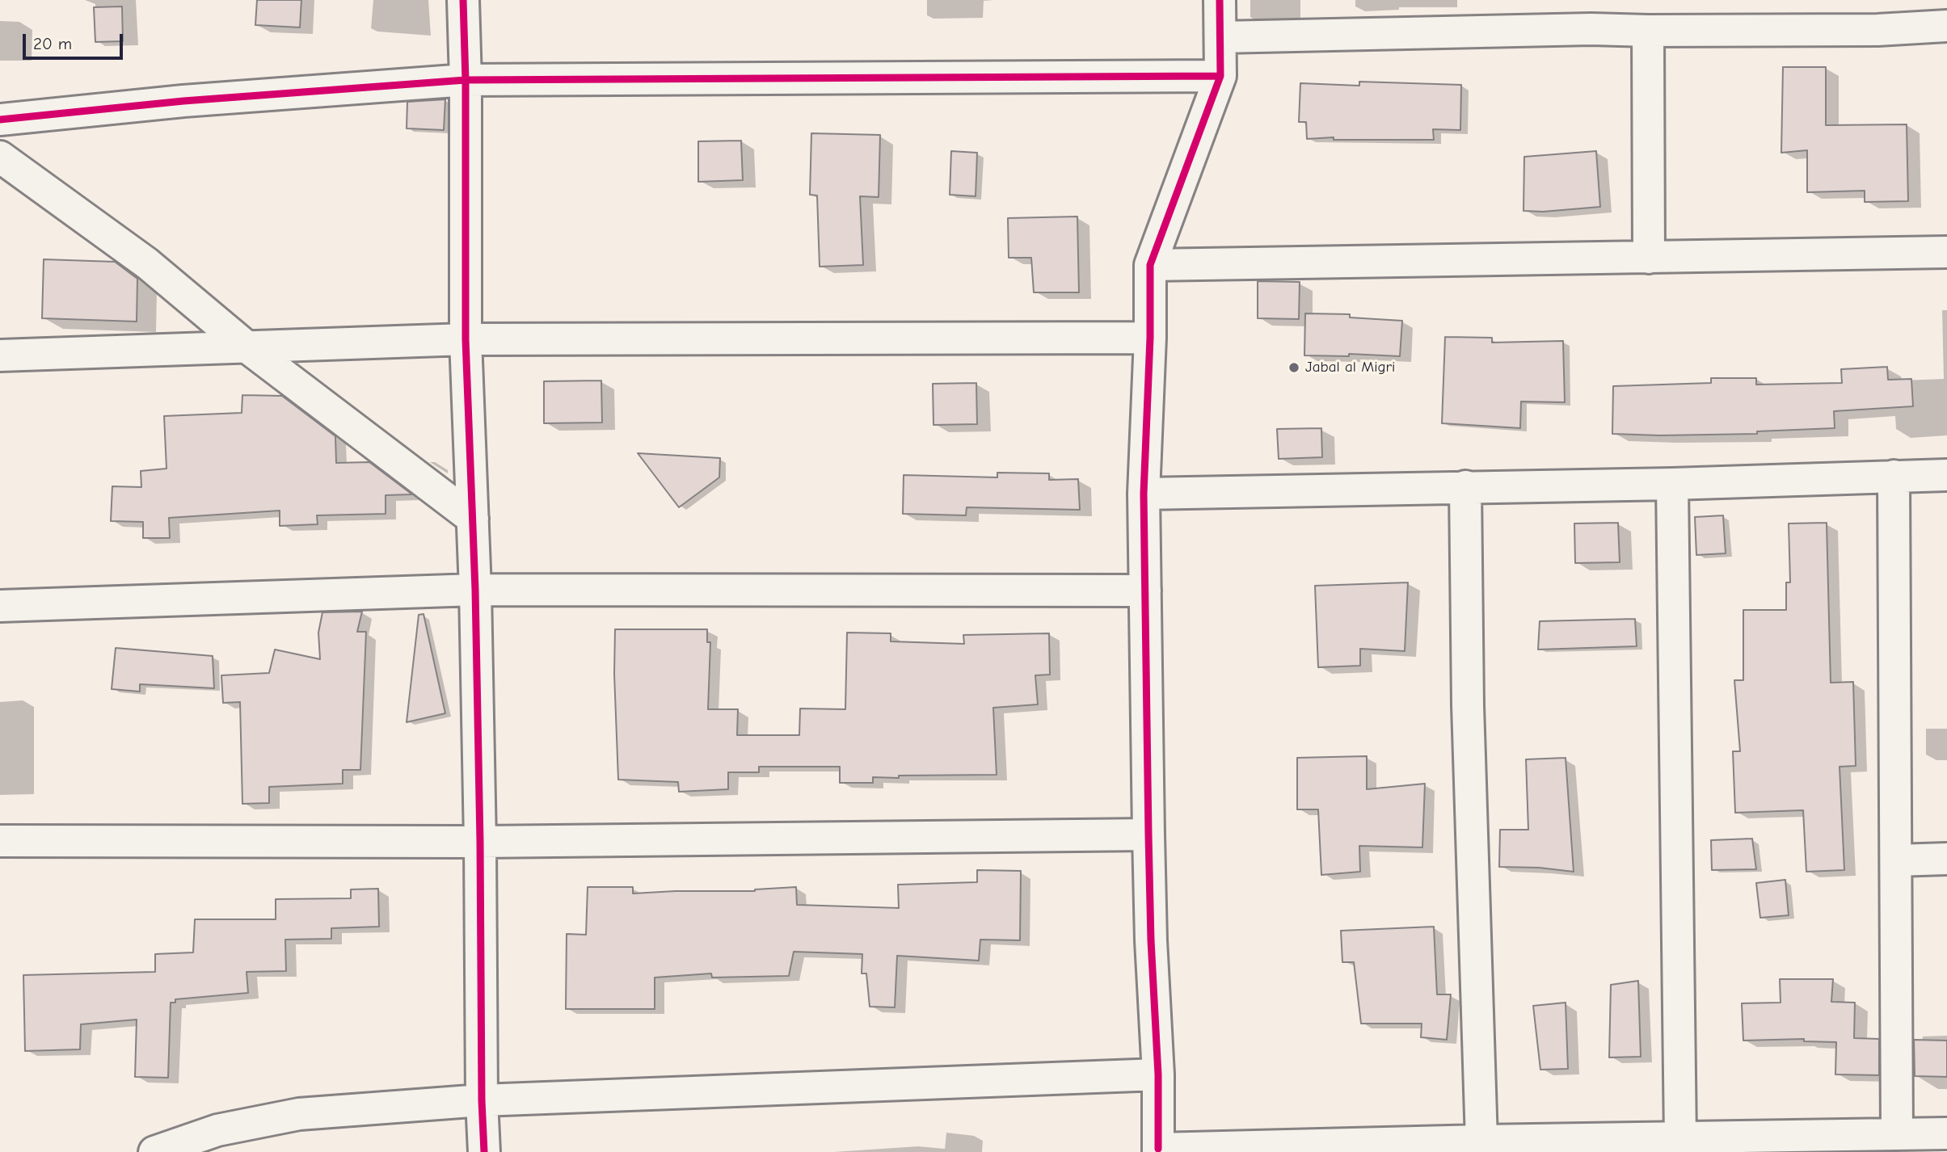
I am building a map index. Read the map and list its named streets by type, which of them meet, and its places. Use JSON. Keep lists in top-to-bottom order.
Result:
{
  "places": ["Jabal al Migri"],
  "scale_bar": "20 m"
}
